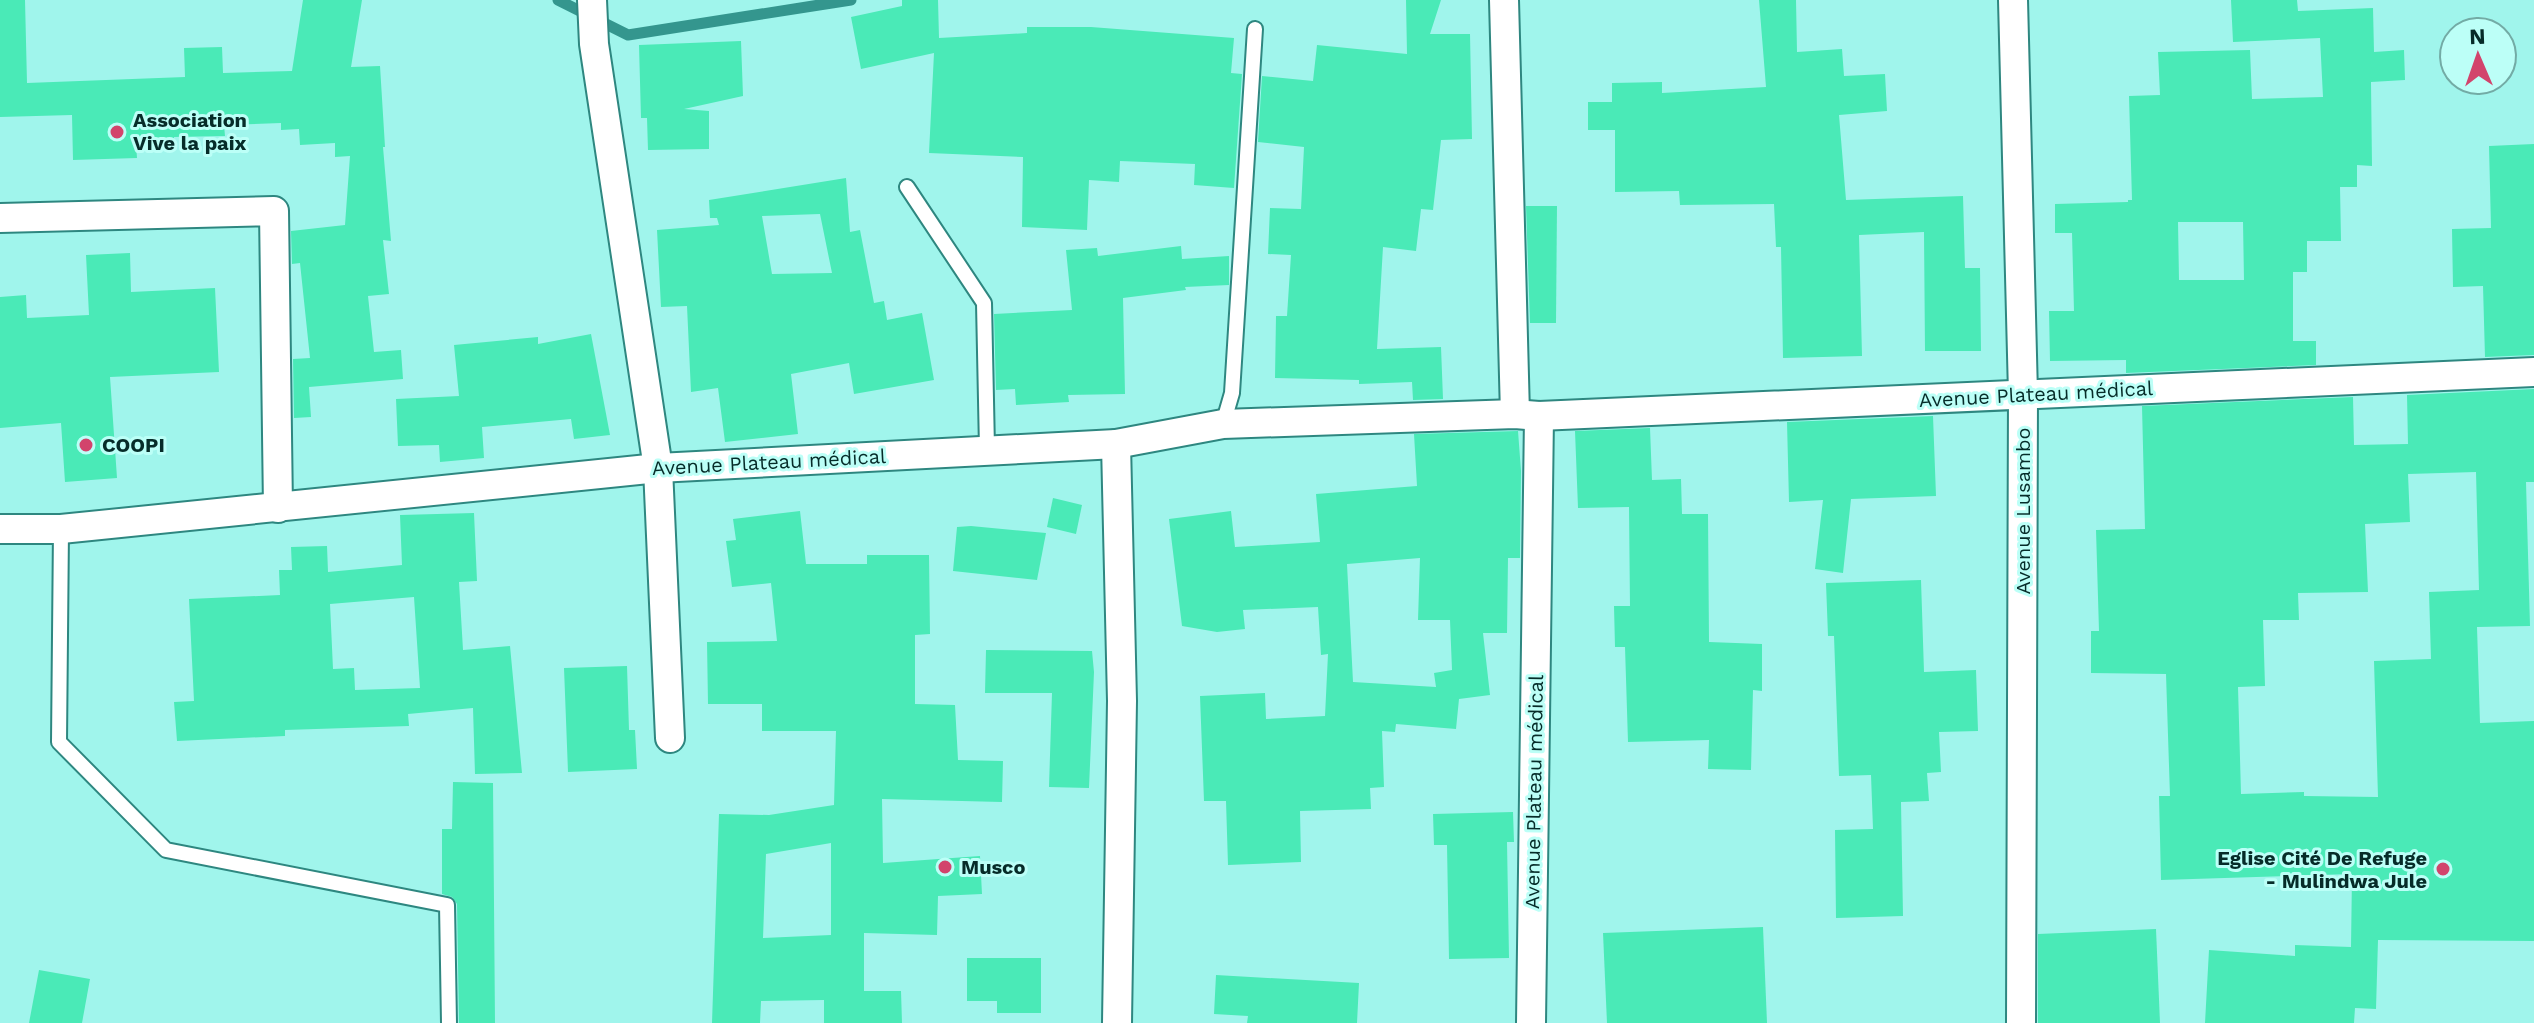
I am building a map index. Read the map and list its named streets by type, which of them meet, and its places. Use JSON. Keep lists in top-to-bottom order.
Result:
{
  "streets": {
    "street": ["Avenue Plateau médical", "Avenue Lusambo"]
  },
  "crossings": [
    ["Avenue Plateau médical", "Avenue Lusambo"]
  ],
  "places": [
    "Association Vive la paix",
    "COOPI",
    "Musco",
    "Eglise Cité De Refuge - Mulindwa Jule"
  ],
  "north": "top"
}
